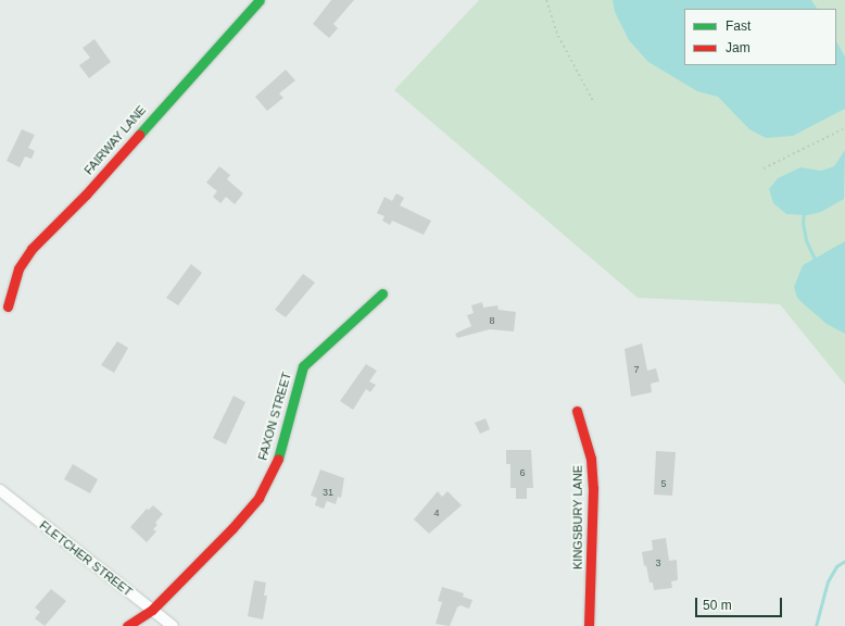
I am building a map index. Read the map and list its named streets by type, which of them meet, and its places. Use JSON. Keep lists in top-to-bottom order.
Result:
{
  "streets": {
    "street": [
      "FAIRWAY LANE",
      "FAXON STREET",
      "KINGSBURY LANE",
      "FLETCHER STREET"
    ]
  },
  "crossings": [
    ["FAXON STREET", "FLETCHER STREET"]
  ],
  "house_numbers": [
    "8",
    "7",
    "6",
    "5",
    "31",
    "4",
    "3"
  ],
  "legend": ["Fast", "Jam"],
  "scale_bar": "50 m"
}
